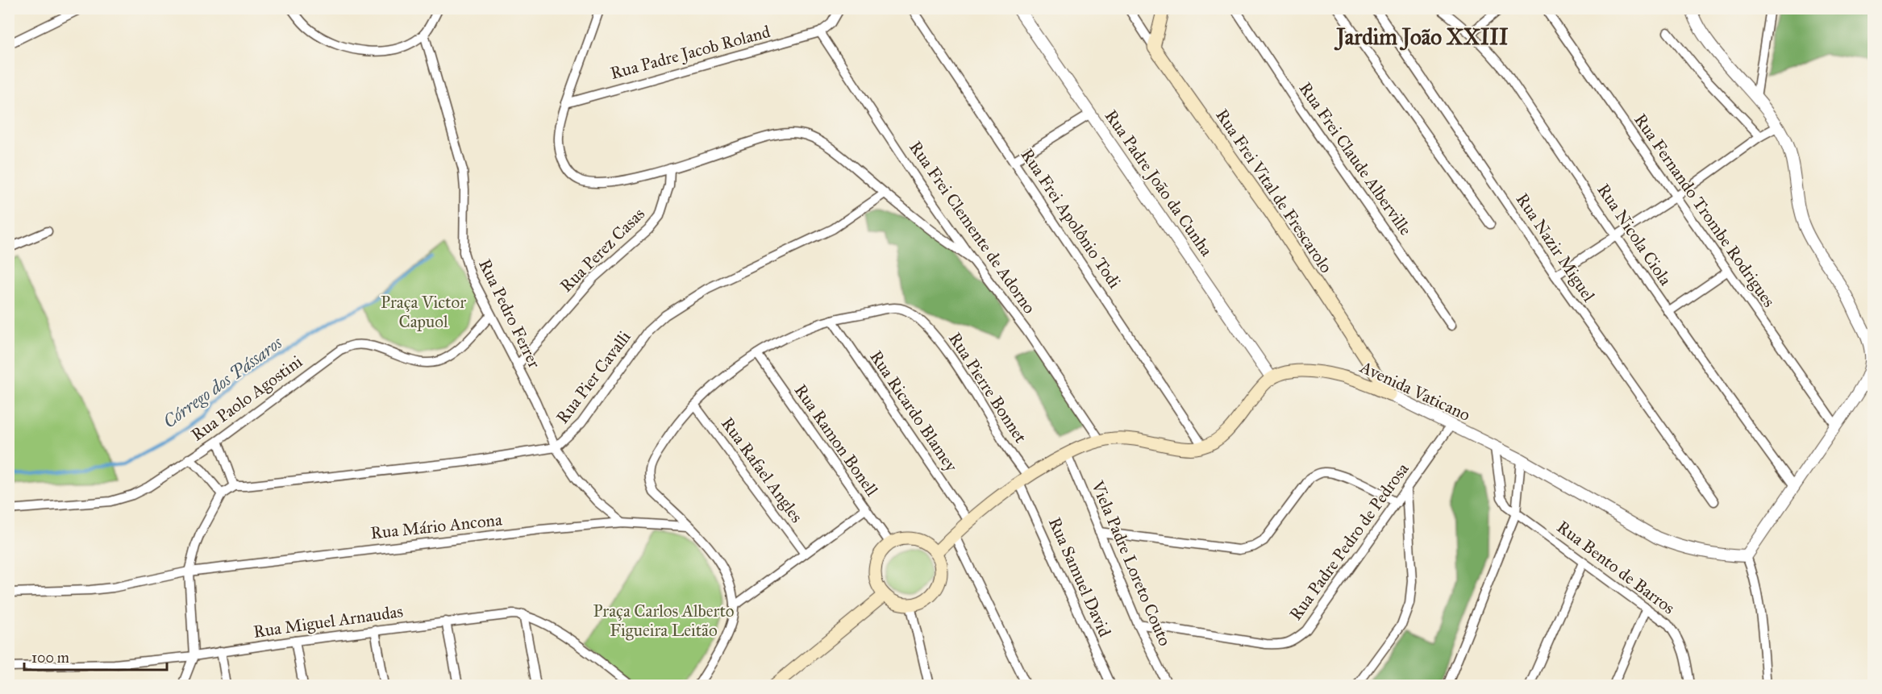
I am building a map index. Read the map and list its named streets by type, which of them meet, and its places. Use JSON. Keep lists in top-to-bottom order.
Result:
{
  "streets": {
    "main road": ["Rua Frei Vital de Frescarolo", "Avenida Vaticano"],
    "street": [
      "Rua Padre Jacob Roland",
      "Rua Frei Claude Alberville",
      "Rua Padre João da Cunha",
      "Rua Fernando Trombe Rodrigues",
      "Rua Frei Apolônio Todi",
      "Rua Frei Clemente de Adorno",
      "Rua Nicola Ciola",
      "Rua Nazir Miguel",
      "Rua Perez Casas",
      "Rua Pedro Ferrer",
      "Rua Pier Cavalli",
      "Rua Pierre Bonnet",
      "Rua Paolo Agostini",
      "Rua Ricardo Blamey",
      "Rua Ramon Bonell",
      "Rua Rafael Angles",
      "Rua Mário Ancona",
      "Rua Padre Pedro de Pedrosa",
      "Viela Padre Loreto Couto",
      "Rua Bento de Barros",
      "Rua Samuel David",
      "Rua Miguel Arnaudas"
    ]
  },
  "crossings": [
    ["Rua Padre Jacob Roland", "Rua Frei Clemente de Adorno"],
    ["Rua Padre João da Cunha", "Avenida Vaticano"],
    ["Rua Frei Vital de Frescarolo", "Avenida Vaticano"],
    ["Rua Perez Casas", "Rua Pedro Ferrer"],
    ["Rua Pedro Ferrer", "Rua Pier Cavalli"],
    ["Rua Pedro Ferrer", "Rua Paolo Agostini"],
    ["Rua Pedro Ferrer", "Rua Mário Ancona"],
    ["Rua Pierre Bonnet", "Rua Ricardo Blamey"],
    ["Rua Pierre Bonnet", "Rua Ramon Bonell"],
    ["Rua Pierre Bonnet", "Rua Rafael Angles"],
    ["Rua Pierre Bonnet", "Rua Mário Ancona"],
    ["Rua Pierre Bonnet", "Rua Samuel David"],
    ["Avenida Vaticano", "Rua Padre Pedro de Pedrosa"],
    ["Avenida Vaticano", "Rua Bento de Barros"],
    ["Rua Padre Pedro de Pedrosa", "Viela Padre Loreto Couto"]
  ],
  "districts": ["Jardim João XXIII"],
  "water": ["Córrego dos Pássaros"],
  "parks": ["Praça Victor Capuol", "Praça Carlos Alberto Figueira Leitão"],
  "scale_bar": "100 m"
}
